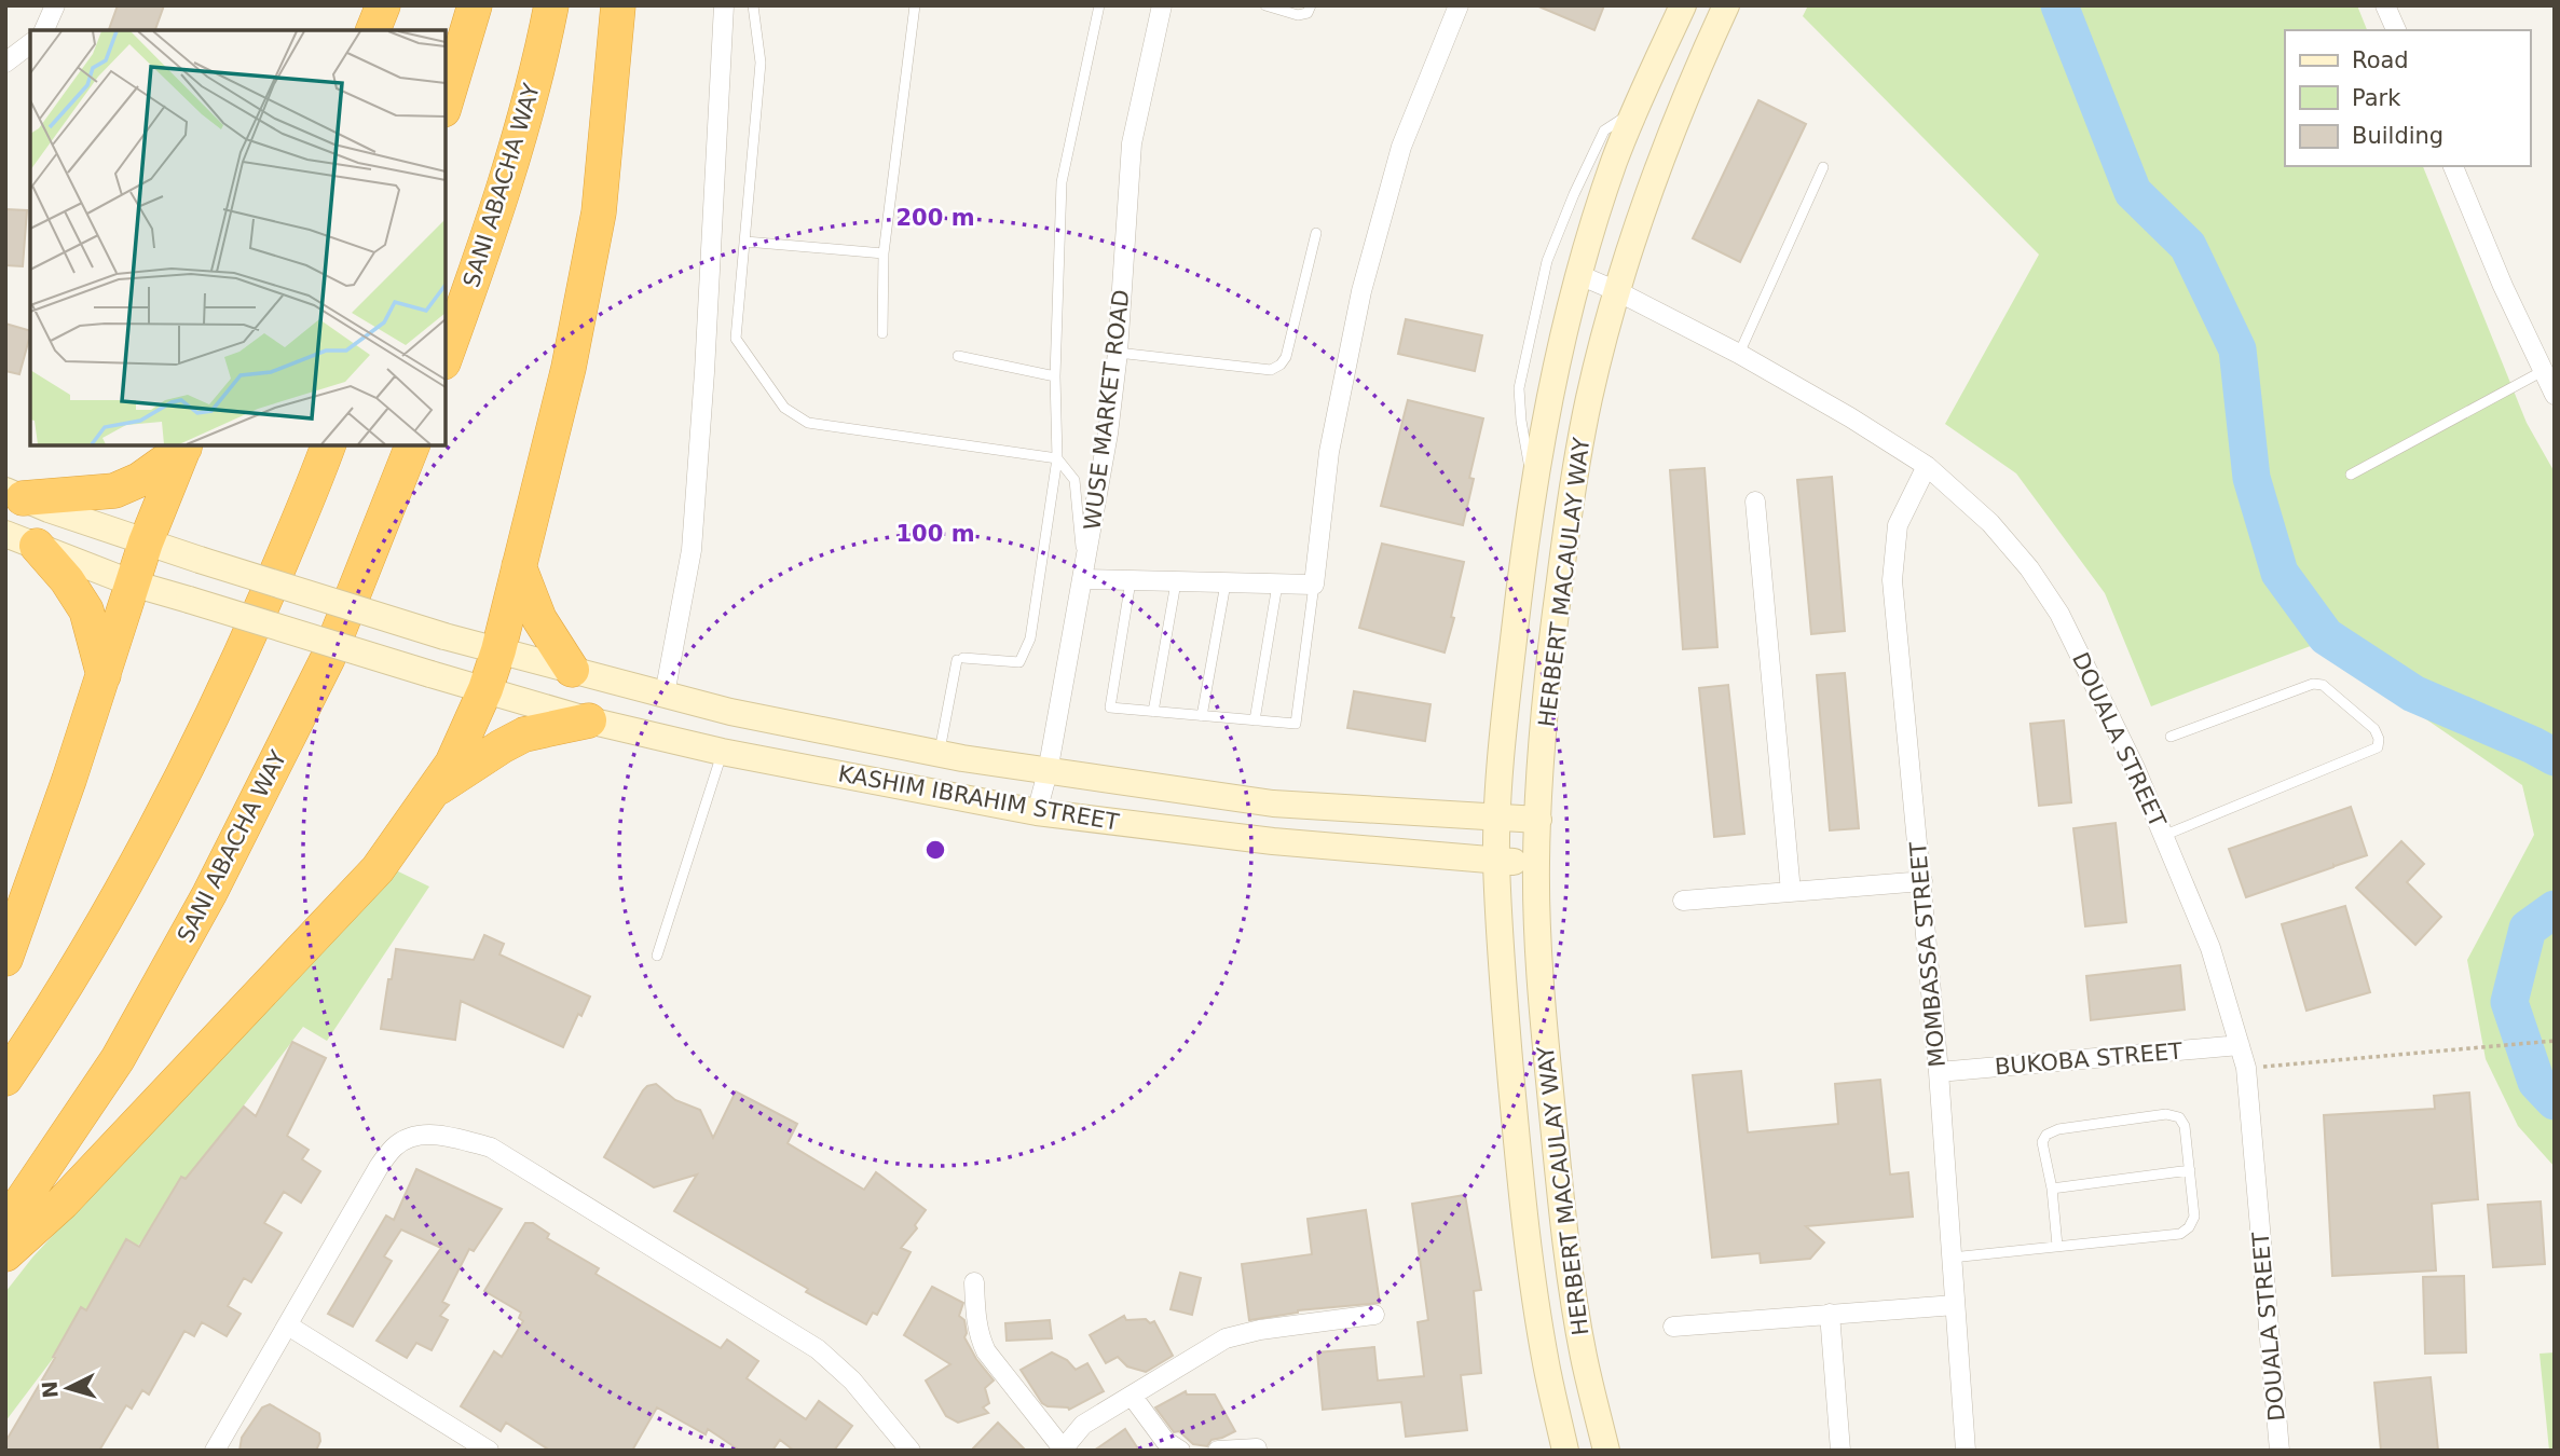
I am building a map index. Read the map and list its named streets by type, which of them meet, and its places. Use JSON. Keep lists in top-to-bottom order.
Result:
{
  "streets": {
    "highway": ["SANI ABACHA WAY"],
    "main road": ["HERBERT MACAULAY WAY", "KASHIM IBRAHIM STREET"],
    "street": [
      "WUSE MARKET ROAD",
      "DOUALA STREET",
      "MOMBASSA STREET",
      "BUKOBA STREET"
    ]
  },
  "crossings": [
    ["WUSE MARKET ROAD", "KASHIM IBRAHIM STREET"],
    ["HERBERT MACAULAY WAY", "DOUALA STREET"],
    ["HERBERT MACAULAY WAY", "KASHIM IBRAHIM STREET"],
    ["DOUALA STREET", "MOMBASSA STREET"],
    ["DOUALA STREET", "BUKOBA STREET"],
    ["MOMBASSA STREET", "BUKOBA STREET"]
  ],
  "legend": ["Road", "Park", "Building"],
  "north": "left",
  "rings": ["200 m", "100 m"]
}
